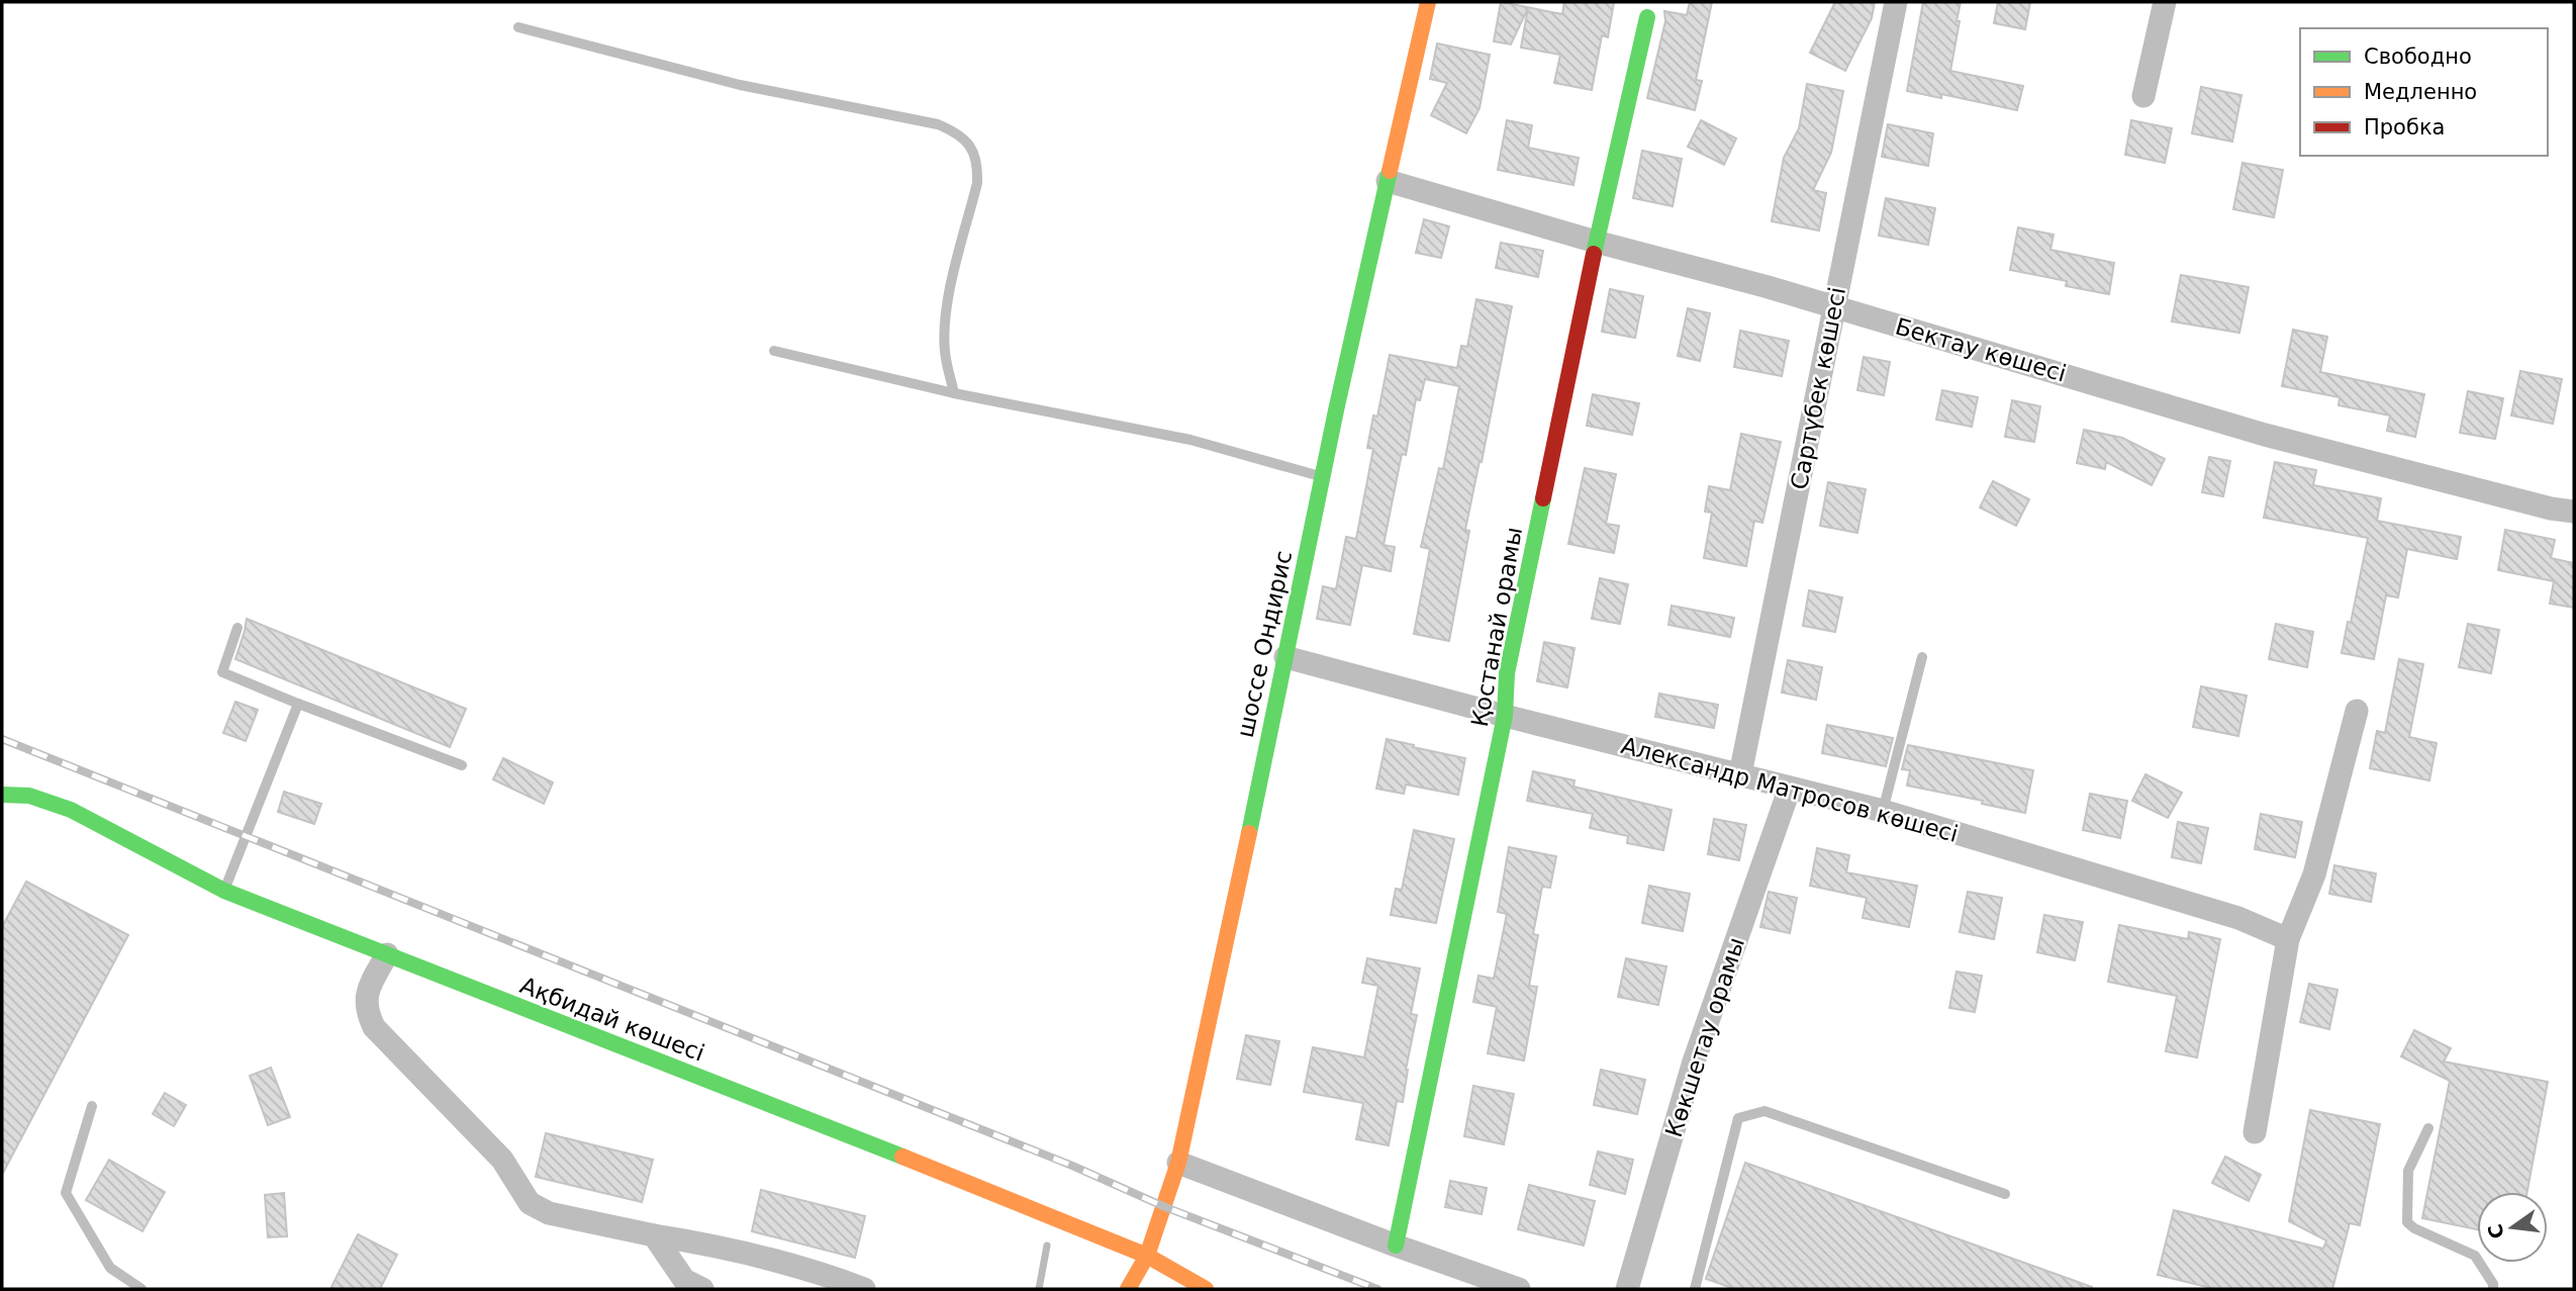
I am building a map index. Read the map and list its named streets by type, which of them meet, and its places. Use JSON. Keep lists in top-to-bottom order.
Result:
{
  "streets": {
    "street": [
      "Бектау көшесі",
      "Сартүбек көшесі",
      "Қостанай орамы",
      "шоссе Ондирис",
      "Александр Матросов көшесі",
      "Ақбидай көшесі",
      "Көкшетау орамы"
    ]
  },
  "crossings": [
    ["Бектау көшесі", "Сартүбек көшесі"],
    ["Бектау көшесі", "Қостанай орамы"],
    ["Бектау көшесі", "шоссе Ондирис"],
    ["Сартүбек көшесі", "Александр Матросов көшесі"],
    ["Қостанай орамы", "Александр Матросов көшесі"],
    ["шоссе Ондирис", "Александр Матросов көшесі"],
    ["шоссе Ондирис", "Ақбидай көшесі"],
    ["Александр Матросов көшесі", "Көкшетау орамы"]
  ],
  "legend": ["Свободно", "Медленно", "Пробка"],
  "north": "left"
}
